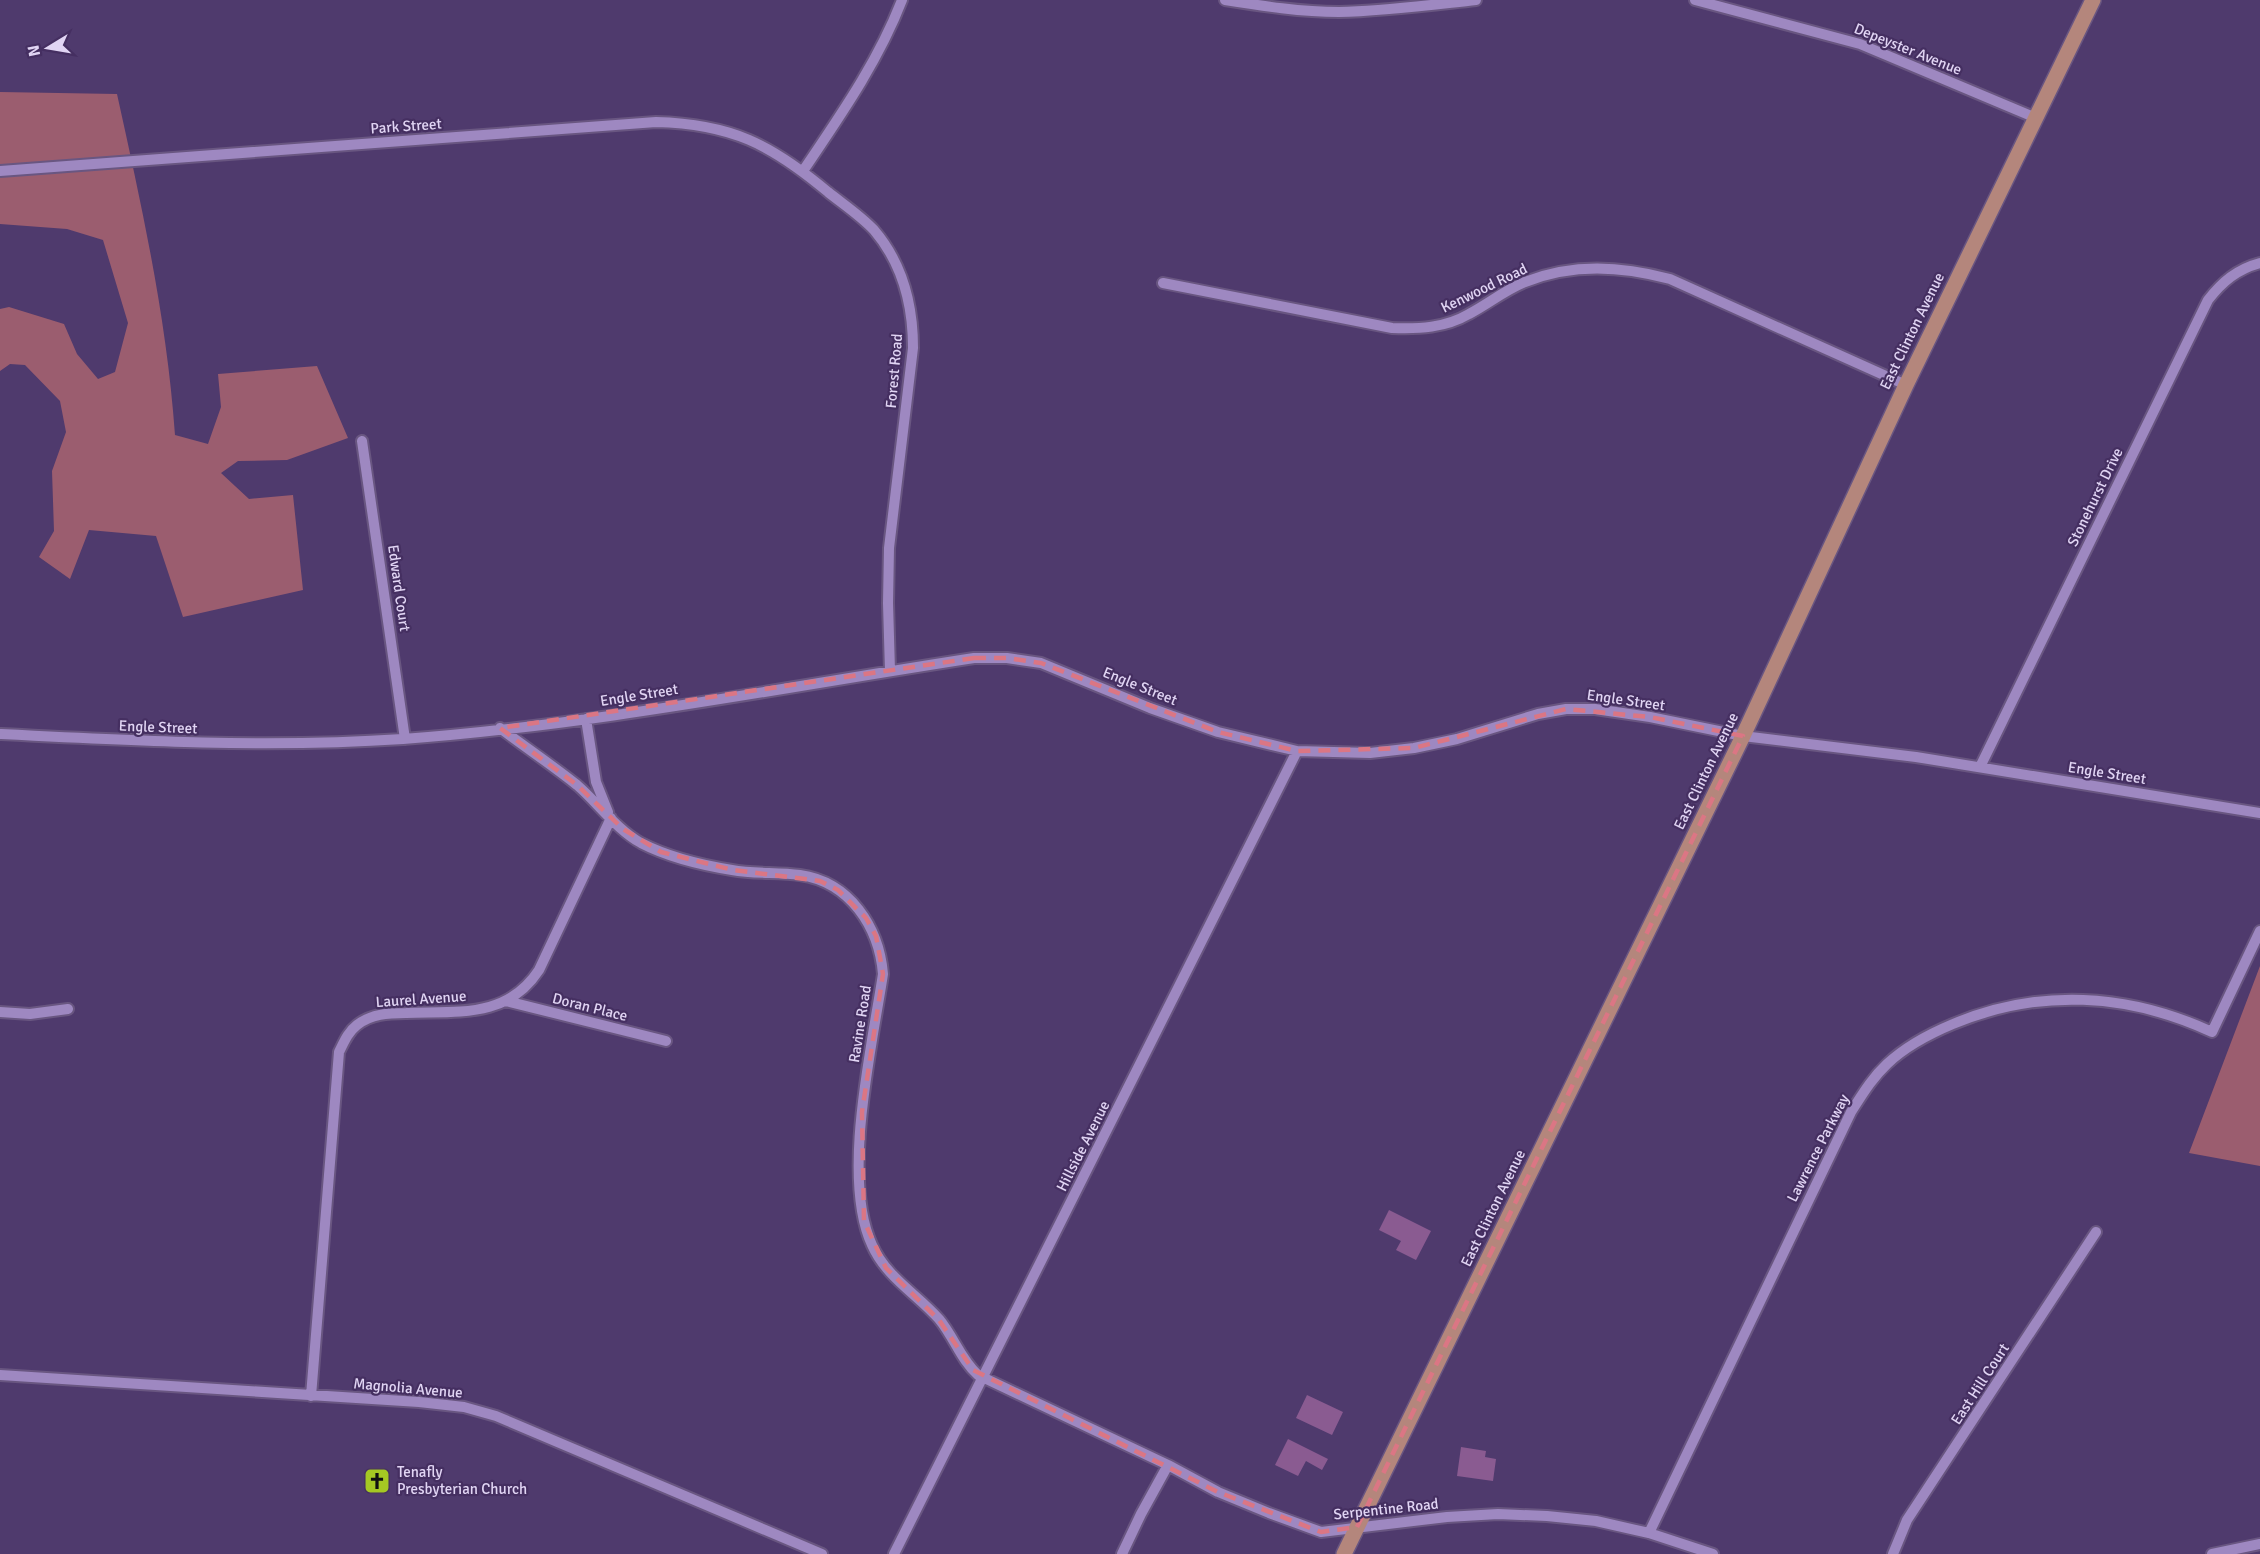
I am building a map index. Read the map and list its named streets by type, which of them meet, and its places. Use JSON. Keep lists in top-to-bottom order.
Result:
{
  "streets": {
    "main road": ["East Clinton Avenue"],
    "street": [
      "Depeyster Avenue",
      "Park Street",
      "Kenwood Road",
      "Forest Road",
      "Stonehurst Drive",
      "Edward Court",
      "Engle Street",
      "Laurel Avenue",
      "Doran Place",
      "Ravine Road",
      "Hillside Avenue",
      "Lawrence Parkway",
      "East Hill Court",
      "Magnolia Avenue",
      "Serpentine Road"
    ]
  },
  "crossings": [
    ["Depeyster Avenue", "East Clinton Avenue"],
    ["Park Street", "Forest Road"],
    ["Kenwood Road", "East Clinton Avenue"],
    ["East Clinton Avenue", "Engle Street"],
    ["East Clinton Avenue", "Serpentine Road"],
    ["Forest Road", "Engle Street"],
    ["Stonehurst Drive", "Engle Street"],
    ["Edward Court", "Engle Street"],
    ["Engle Street", "Ravine Road"],
    ["Engle Street", "Hillside Avenue"],
    ["Laurel Avenue", "Doran Place"],
    ["Laurel Avenue", "Ravine Road"],
    ["Laurel Avenue", "Magnolia Avenue"],
    ["Ravine Road", "Hillside Avenue"],
    ["Ravine Road", "Serpentine Road"],
    ["Hillside Avenue", "Serpentine Road"],
    ["Lawrence Parkway", "Serpentine Road"]
  ],
  "places": {
    "church": ["Tenafly Presbyterian Church"]
  },
  "north": "left"
}
